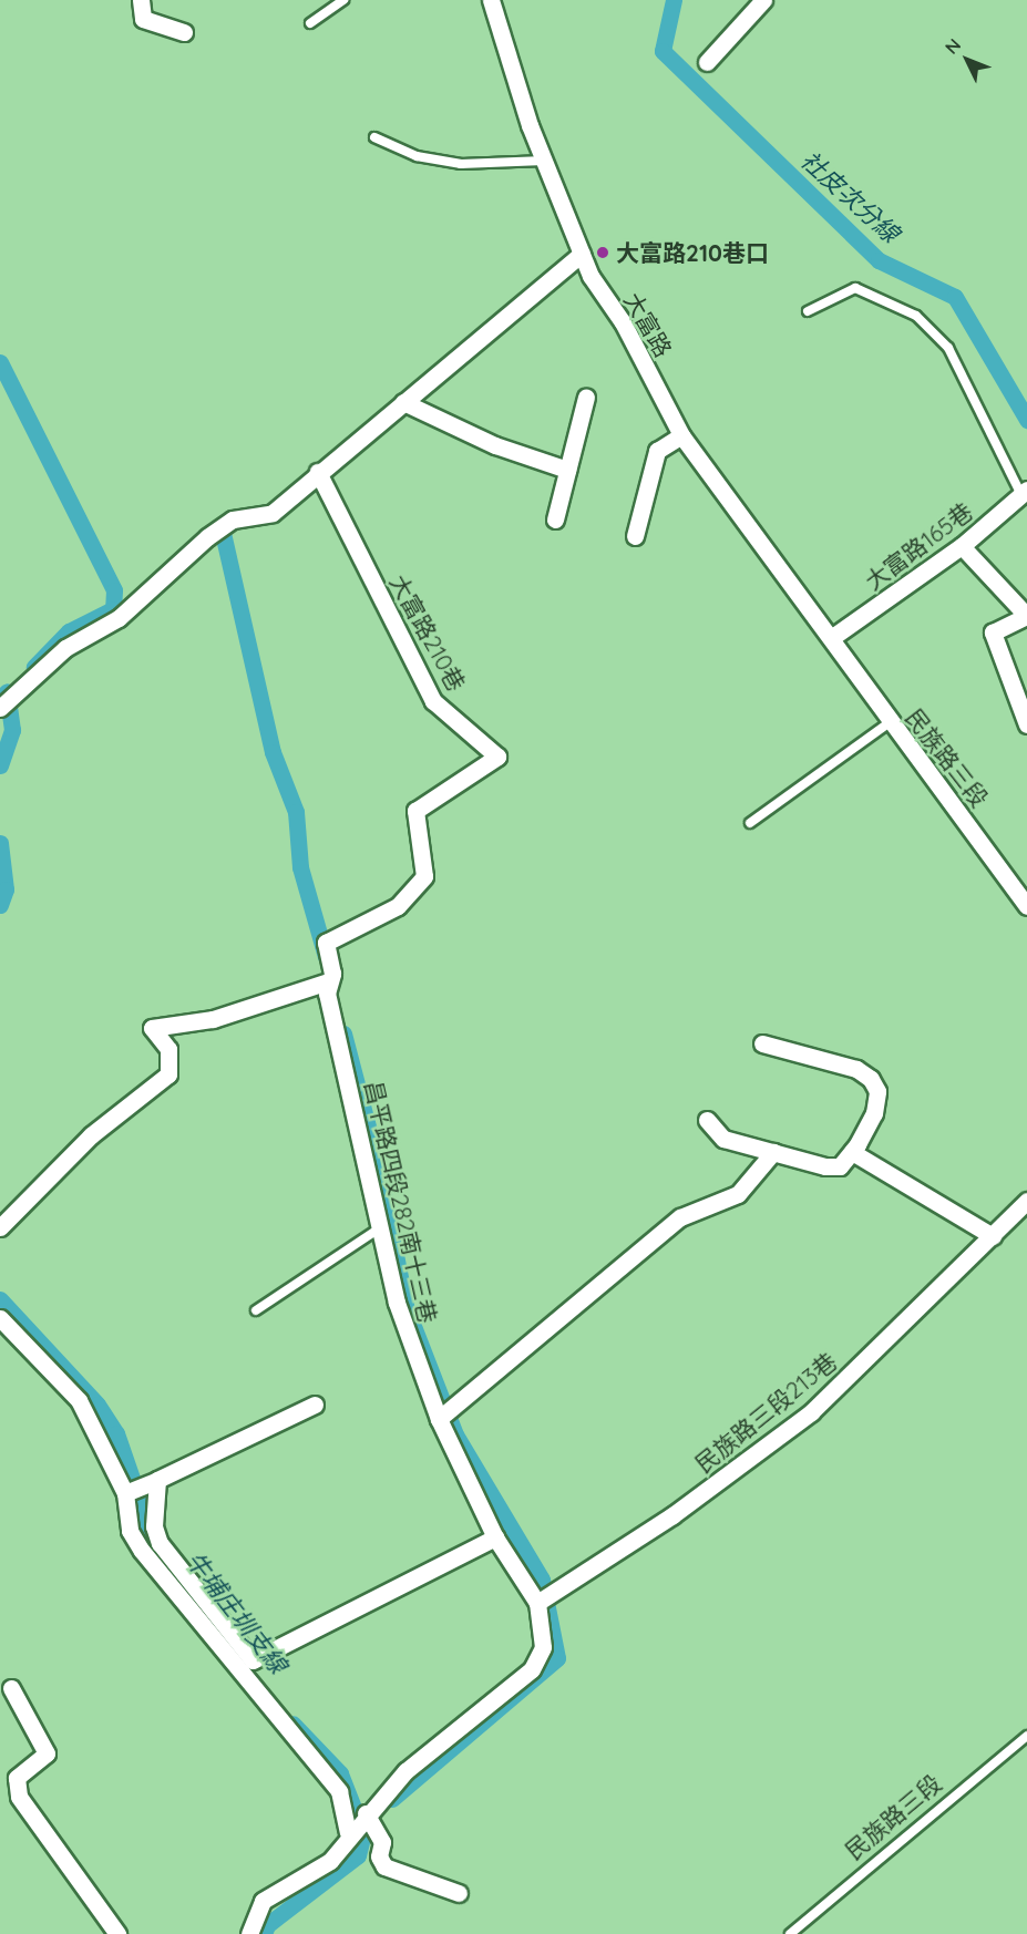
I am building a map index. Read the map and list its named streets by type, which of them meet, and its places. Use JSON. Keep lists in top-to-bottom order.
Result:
{
  "streets": {
    "street": [
      "大富路",
      "大富路165巷",
      "大富路210巷",
      "民族路三段",
      "昌平路四段282南十三巷",
      "民族路三段213巷"
    ]
  },
  "crossings": [
    ["大富路", "大富路165巷"],
    ["大富路", "民族路三段"],
    ["大富路165巷", "民族路三段"],
    ["大富路210巷", "昌平路四段282南十三巷"],
    ["昌平路四段282南十三巷", "民族路三段213巷"]
  ],
  "water": ["社皮次分線", "牛埔庄圳支線"],
  "places": ["大富路210巷口"],
  "north": "top left"
}
